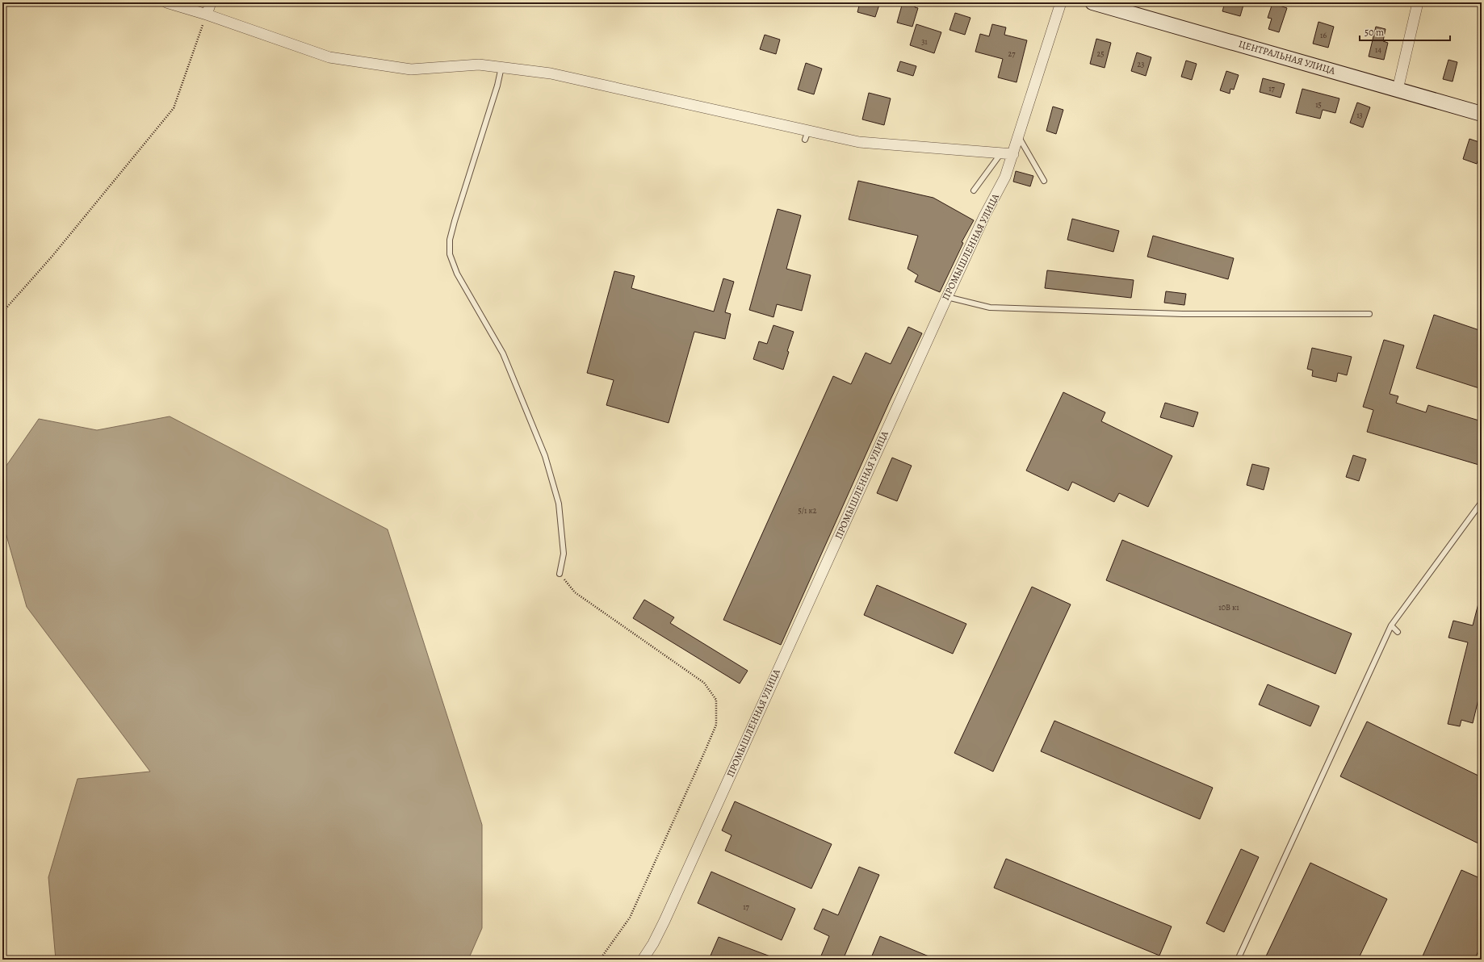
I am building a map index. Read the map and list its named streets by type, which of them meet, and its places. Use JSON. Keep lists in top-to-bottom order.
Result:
{
  "streets": {
    "main road": ["ЦЕНТРАЛЬНАЯ УЛИЦА"],
    "street": ["ПРОМЫШЛЕННАЯ УЛИЦА"]
  },
  "house_numbers": [
    "16",
    "31",
    "14",
    "27",
    "25",
    "23",
    "17",
    "15",
    "13",
    "5/1 к2",
    "10В к1",
    "17"
  ],
  "scale_bar": "50 m"
}
